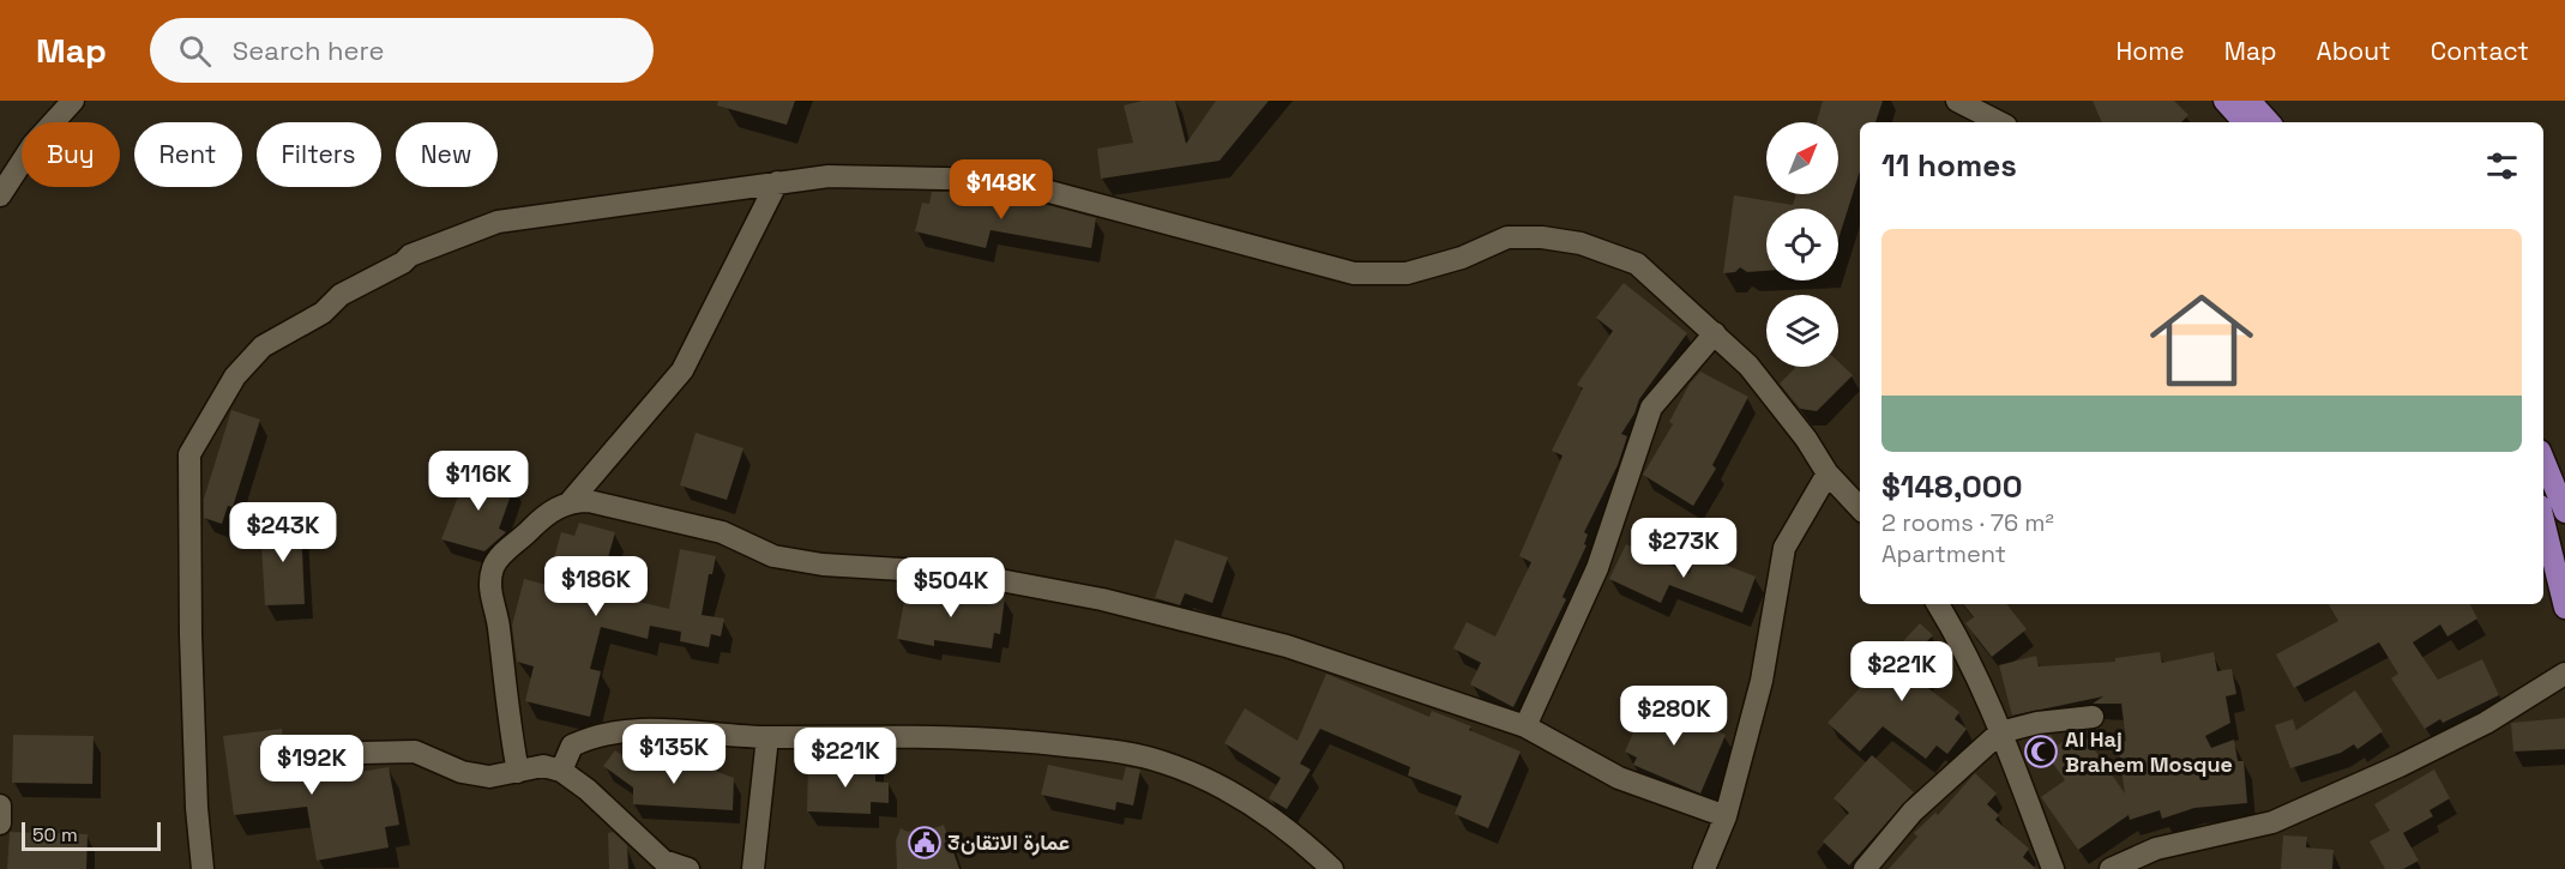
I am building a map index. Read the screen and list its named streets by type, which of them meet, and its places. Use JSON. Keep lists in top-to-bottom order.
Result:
{
  "places": {
    "mosque": ["Al Haj Brahem Mosque"],
    "public building": ["عمارة الاتقان3"]
  },
  "scale_bar": "50 m",
  "north": "top right",
  "page": {
    "header": "Map",
    "search": "Search here",
    "nav": [
      "Home",
      "Map",
      "About",
      "Contact"
    ],
    "chip": [
      "Buy",
      "Rent",
      "Filters",
      "New"
    ],
    "heading": "11 homes",
    "price": [
      "$148K",
      "$116K",
      "$243K",
      "$273K",
      "$186K",
      "$504K",
      "$221K",
      "$280K",
      "$135K",
      "$221K",
      "$192K"
    ],
    "list": [
      {
        "name": "$148,000",
        "note": "2 rooms · 76 m² · Apartment"
      }
    ],
    "scale": "50 m"
  }
}
